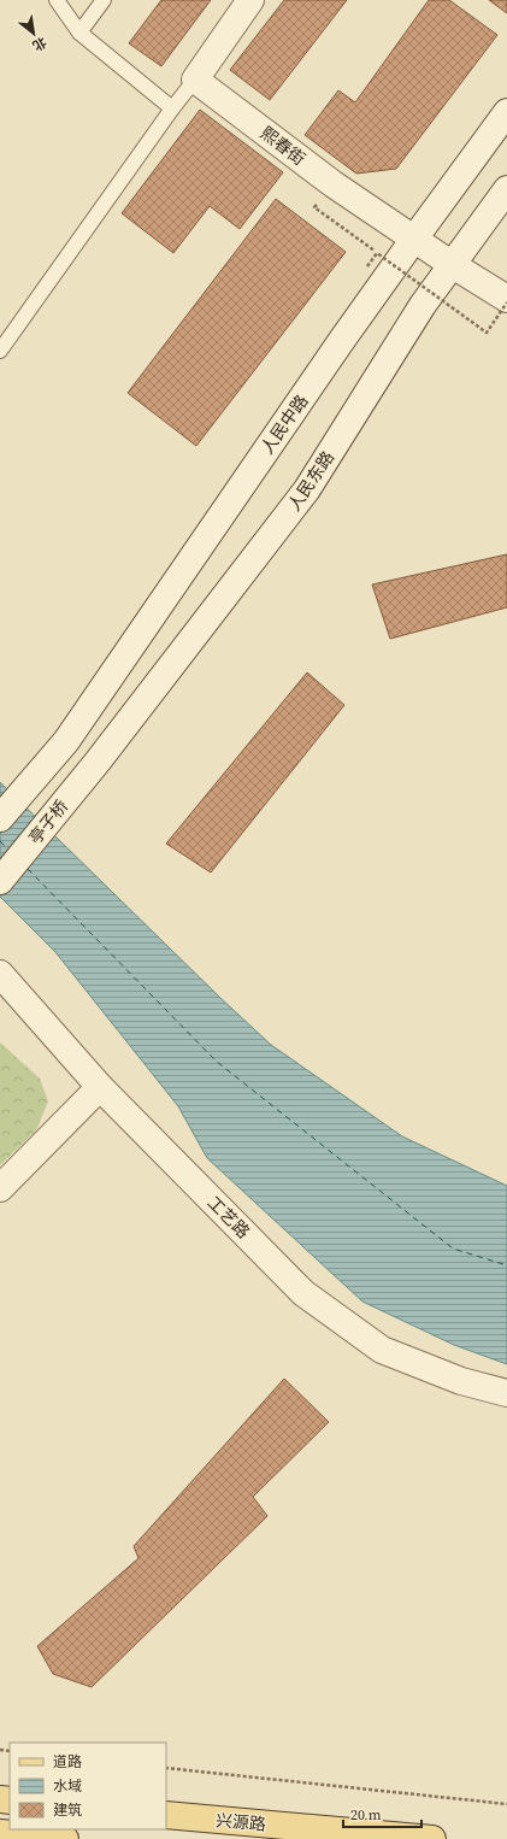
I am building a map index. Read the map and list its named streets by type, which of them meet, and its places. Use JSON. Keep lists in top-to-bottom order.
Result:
{
  "streets": {
    "main road": [
      "熙春街",
      "人民中路",
      "人民东路",
      "亭子桥",
      "工艺路",
      "兴源路"
    ]
  },
  "crossings": [
    ["熙春街", "人民中路"],
    ["熙春街", "人民东路"],
    ["人民东路", "亭子桥"]
  ],
  "legend": ["道路", "水域", "建筑"],
  "scale_bar": "20 m",
  "north": "bottom right"
}
